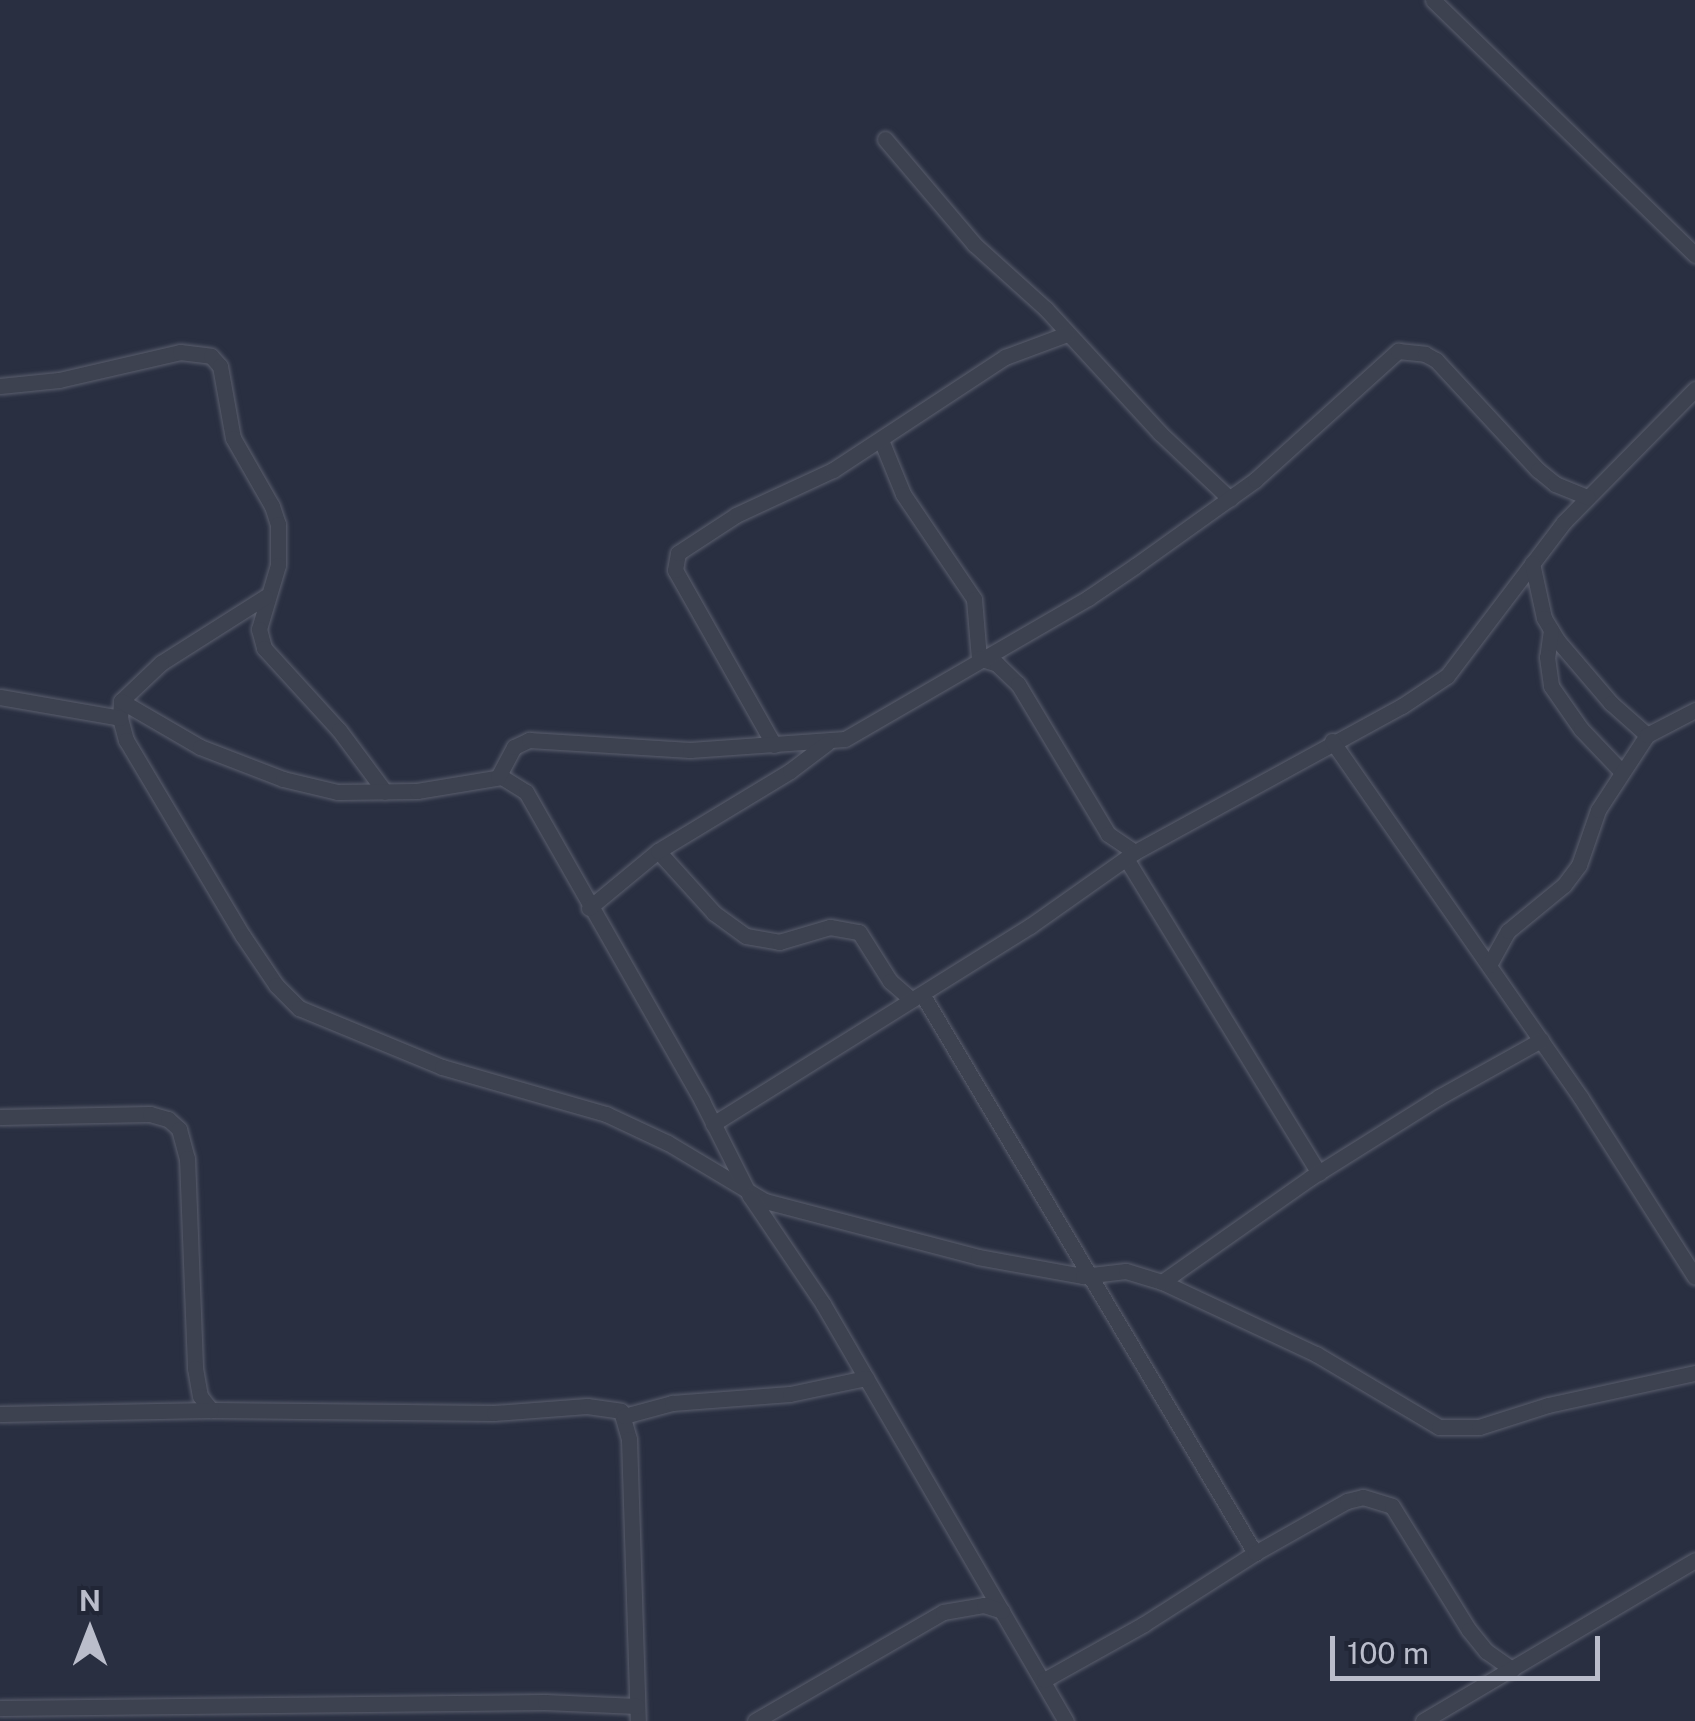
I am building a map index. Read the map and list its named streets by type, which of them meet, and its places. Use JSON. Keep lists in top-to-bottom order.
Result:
{
  "scale_bar": "100 m",
  "north": "top"
}
